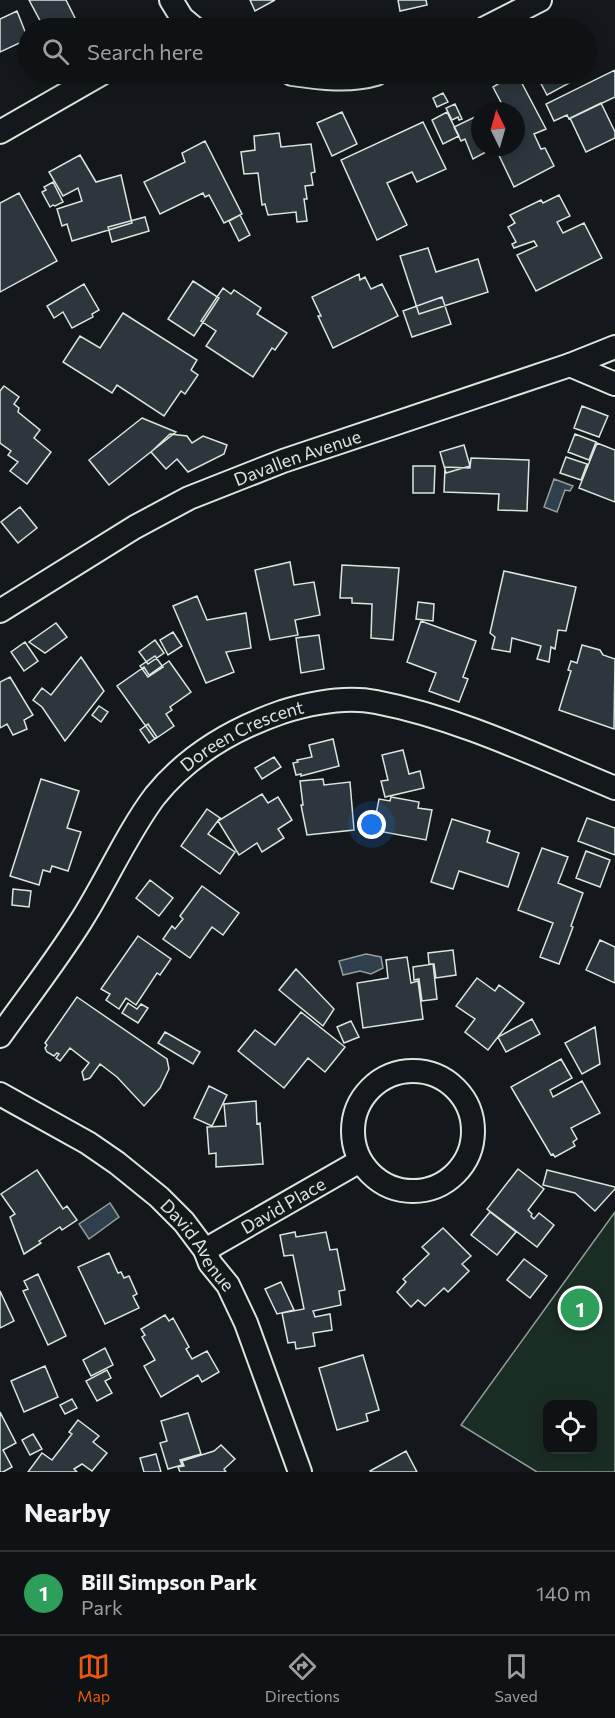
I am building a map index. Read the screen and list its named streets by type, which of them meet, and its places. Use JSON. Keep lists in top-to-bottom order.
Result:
{
  "streets": {
    "street": [
      "Davallen Avenue",
      "Doreen Crescent",
      "David Place",
      "David Avenue"
    ]
  },
  "crossings": [
    ["David Place", "David Avenue"]
  ],
  "north": "top",
  "page": {
    "search": "Search here",
    "pins": "1",
    "heading": "Nearby",
    "list": [
      {
        "mark": "1",
        "name": "Bill Simpson Park",
        "note": "Park",
        "value": "140 m"
      }
    ],
    "nav": ["Map", "Directions", "Saved"]
  }
}
